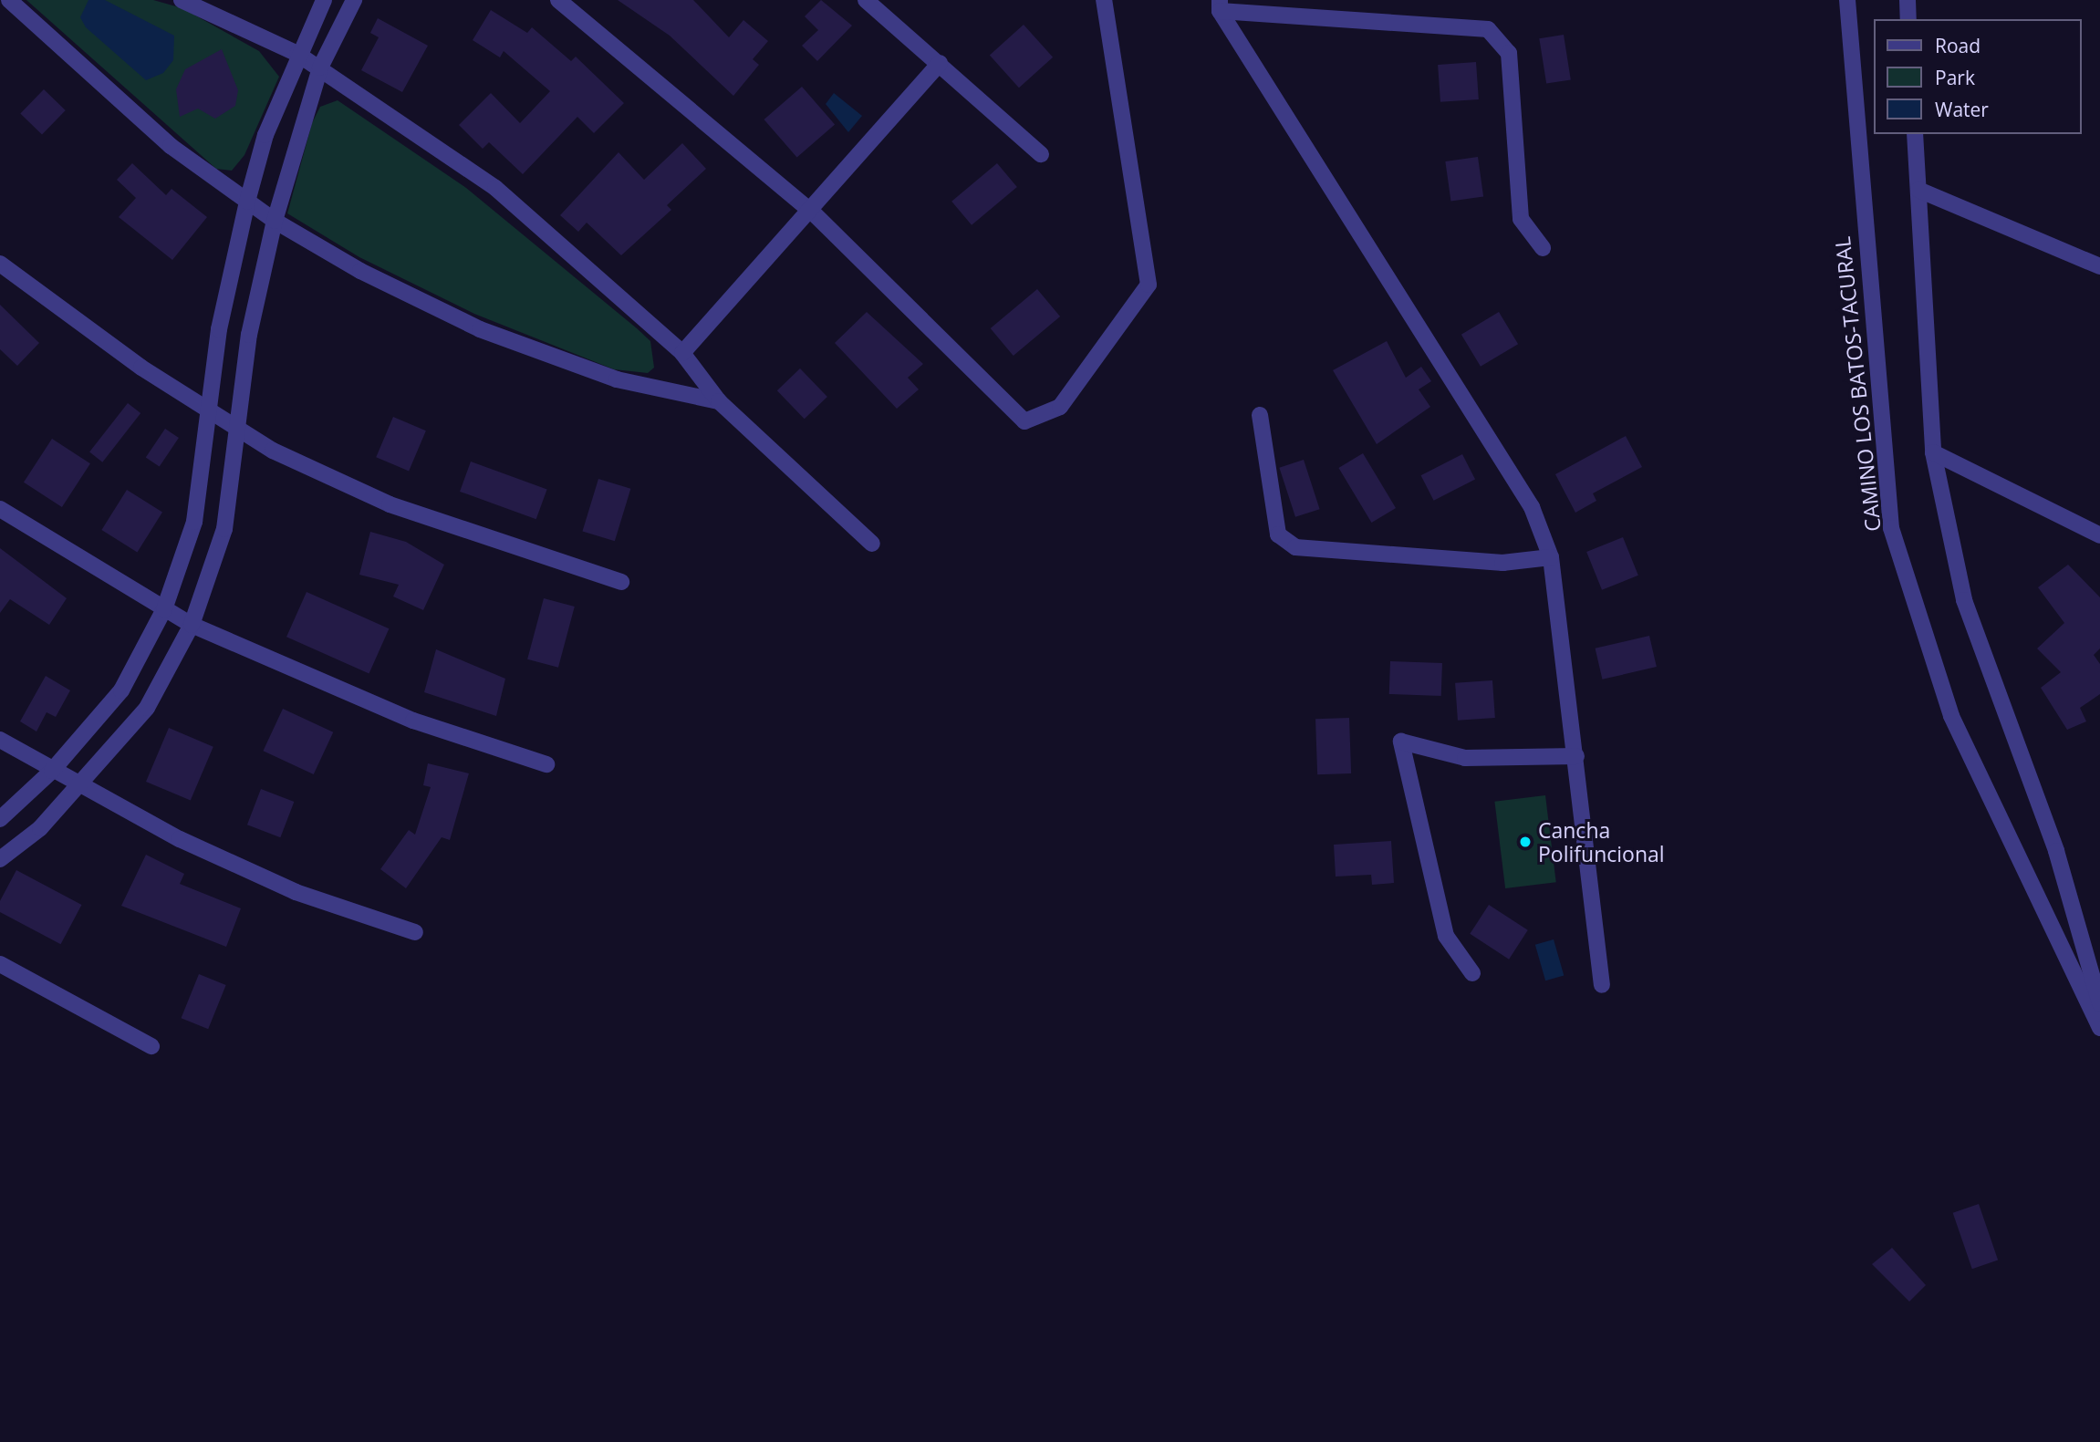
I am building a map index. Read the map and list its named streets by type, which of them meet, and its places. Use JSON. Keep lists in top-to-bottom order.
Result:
{
  "streets": {
    "street": ["CAMINO LOS BATOS-TACURAL"]
  },
  "places": ["Cancha Polifuncional"],
  "legend": ["Road", "Park", "Water"]
}
